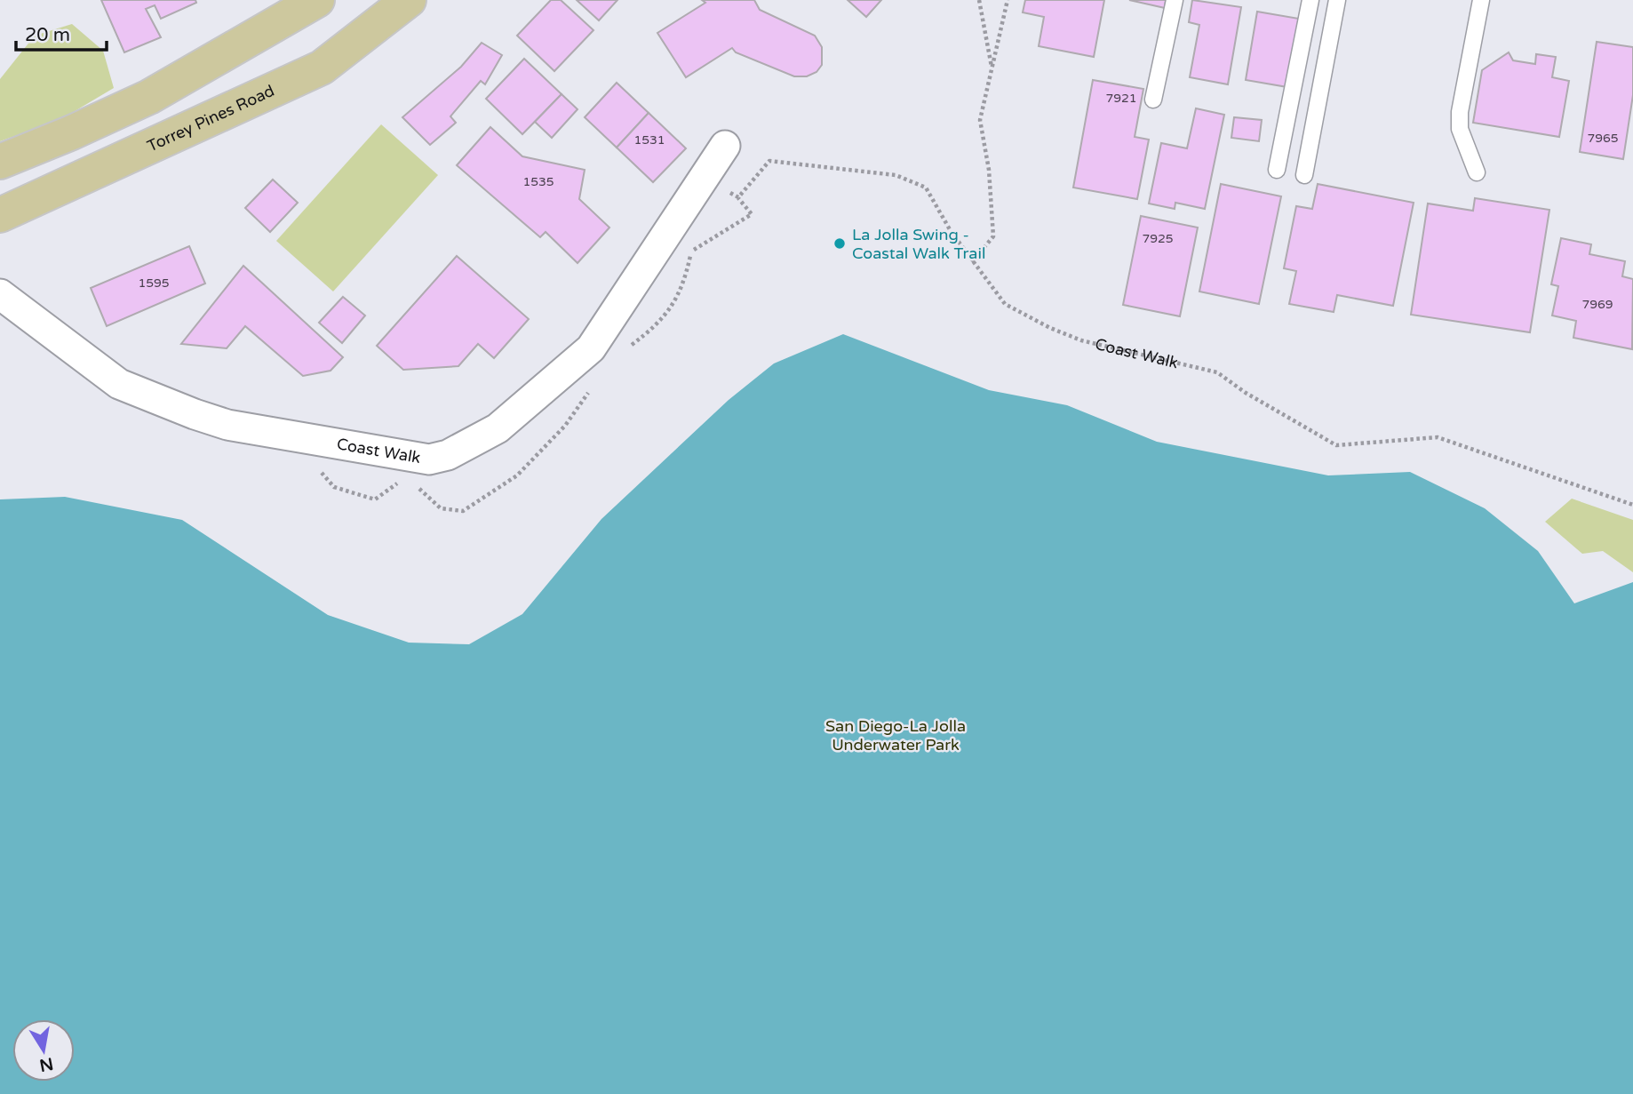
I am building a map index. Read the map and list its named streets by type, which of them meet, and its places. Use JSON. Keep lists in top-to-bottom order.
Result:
{
  "streets": {
    "main road": ["Torrey Pines Road"],
    "street": ["Coast Walk"]
  },
  "parks": ["San Diego-La Jolla Underwater Park"],
  "places": ["La Jolla Swing - Coastal Walk Trail"],
  "house_numbers": [
    "7921",
    "7965",
    "1531",
    "1535",
    "7925",
    "1595",
    "7969"
  ],
  "scale_bar": "20 m",
  "north": "bottom"
}
